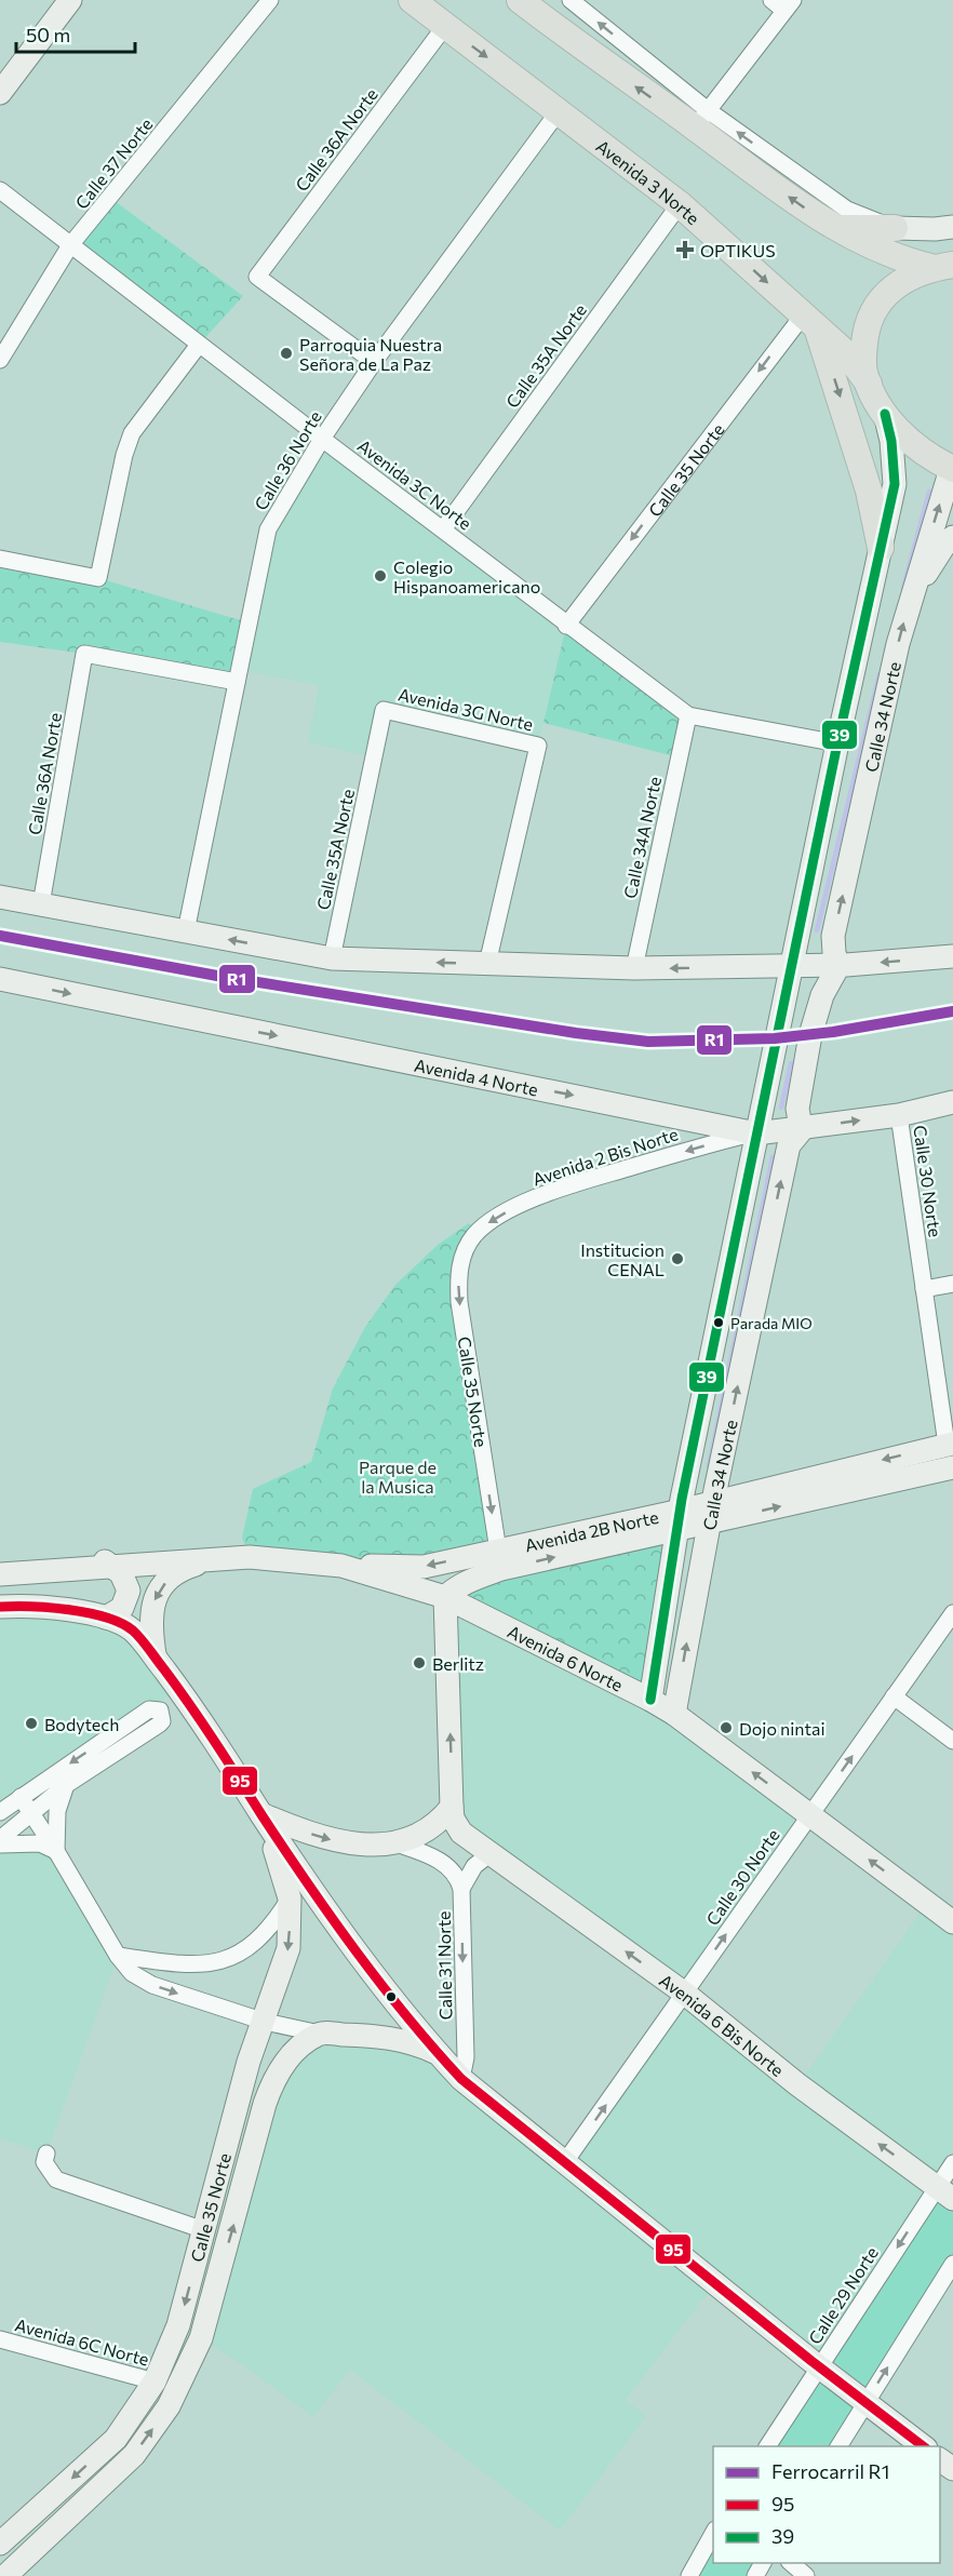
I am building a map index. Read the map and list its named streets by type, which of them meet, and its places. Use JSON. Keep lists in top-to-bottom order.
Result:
{
  "streets": {
    "main road": ["Avenida 3 Norte"],
    "street": [
      "Calle 36A Norte",
      "Calle 37 Norte",
      "Calle 35A Norte",
      "Calle 36 Norte",
      "Calle 35 Norte",
      "Avenida 3C Norte",
      "Avenida 3G Norte",
      "Calle 34 Norte",
      "Calle 34A Norte",
      "Avenida 4 Norte",
      "Avenida 2 Bis Norte",
      "Calle 30 Norte",
      "Avenida 2B Norte",
      "Avenida 6 Norte",
      "Calle 31 Norte",
      "Avenida 6 Bis Norte",
      "Calle 29 Norte",
      "Avenida 6C Norte"
    ]
  },
  "crossings": [
    ["Calle 36A Norte", "Avenida 3 Norte"],
    ["Calle 36A Norte", "Calle 36 Norte"],
    ["Calle 37 Norte", "Avenida 3C Norte"],
    ["Avenida 3 Norte", "Calle 35A Norte"],
    ["Avenida 3 Norte", "Calle 36 Norte"],
    ["Avenida 3 Norte", "Calle 35 Norte"],
    ["Calle 35A Norte", "Avenida 3C Norte"],
    ["Calle 35A Norte", "Avenida 3G Norte"],
    ["Calle 36 Norte", "Avenida 3C Norte"],
    ["Calle 35 Norte", "Avenida 3C Norte"],
    ["Calle 35 Norte", "Avenida 2 Bis Norte"],
    ["Calle 35 Norte", "Avenida 2B Norte"],
    ["Calle 35 Norte", "Avenida 6C Norte"],
    ["Avenida 3C Norte", "Calle 34 Norte"],
    ["Avenida 3C Norte", "Calle 34A Norte"],
    ["Calle 34 Norte", "Avenida 4 Norte"],
    ["Calle 34 Norte", "Avenida 2 Bis Norte"],
    ["Calle 34 Norte", "Avenida 2B Norte"],
    ["Calle 34 Norte", "Avenida 6 Norte"],
    ["Avenida 4 Norte", "Avenida 2 Bis Norte"],
    ["Avenida 4 Norte", "Calle 30 Norte"],
    ["Calle 30 Norte", "Avenida 2B Norte"],
    ["Calle 30 Norte", "Avenida 6 Norte"],
    ["Calle 30 Norte", "Avenida 6 Bis Norte"],
    ["Avenida 2B Norte", "Avenida 6 Norte"],
    ["Avenida 6 Bis Norte", "Calle 29 Norte"]
  ],
  "one_way": ["Avenida 2 Bis Norte", "Calle 30 Norte", "Calle 31 Norte"],
  "parks": ["Parque de la Musica"],
  "places": {
    "health": ["OPTIKUS"],
    "other": [
      "Parroquia Nuestra Señora de La Paz",
      "Colegio Hispanoamericano",
      "Institucion CENAL",
      "Parada MIO",
      "Berlitz",
      "Bodytech",
      "Dojo nintai"
    ]
  },
  "lines": ["transit line 39", "rail line R1", "transit line 95"],
  "legend": ["Ferrocarril R1", "95", "39"],
  "scale_bar": "50 m"
}
